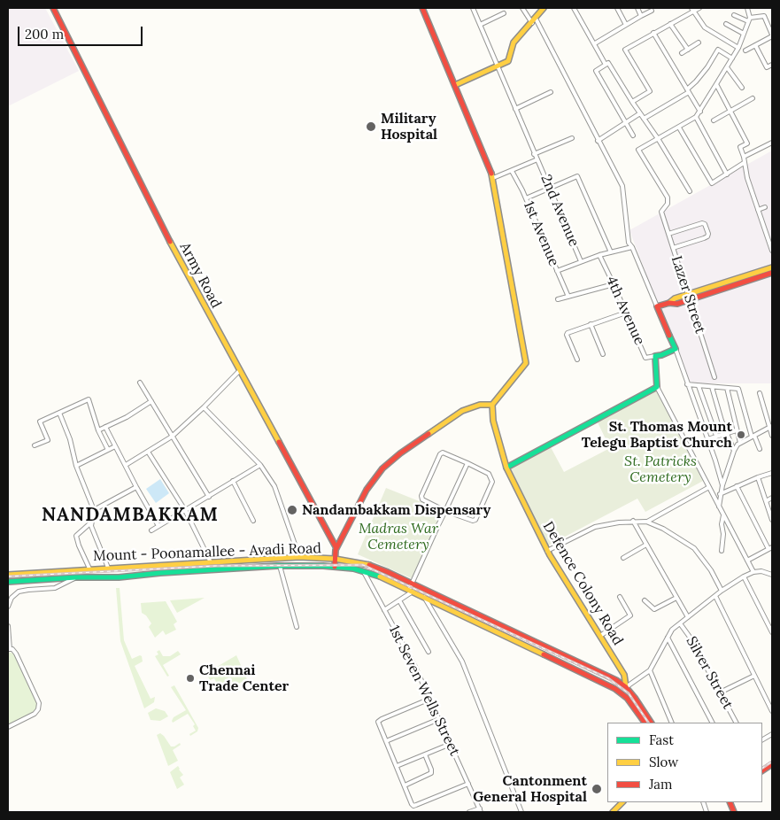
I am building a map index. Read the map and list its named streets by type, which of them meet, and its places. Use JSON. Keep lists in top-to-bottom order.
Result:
{
  "streets": {
    "main road": ["Army Road", "Mount - Poonamallee - Avadi Road", "Defence Colony Road"],
    "street": [
      "2nd Avenue",
      "1st Avenue",
      "Lazer Street",
      "4th Avenue",
      "Silver Street",
      "1st Seven Wells Street"
    ]
  },
  "crossings": [
    ["Mount - Poonamallee - Avadi Road", "Defence Colony Road"],
    ["Mount - Poonamallee - Avadi Road", "1st Seven Wells Street"]
  ],
  "districts": ["NANDAMBAKKAM"],
  "parks": ["St. Patricks Cemetery", "Madras War Cemetery"],
  "places": [
    "Military Hospital",
    "St. Thomas Mount Telegu Baptist Church",
    "Nandambakkam Dispensary",
    "Chennai Trade Center",
    "Cantonment General Hospital"
  ],
  "legend": ["Fast", "Slow", "Jam"],
  "scale_bar": "200 m"
}
